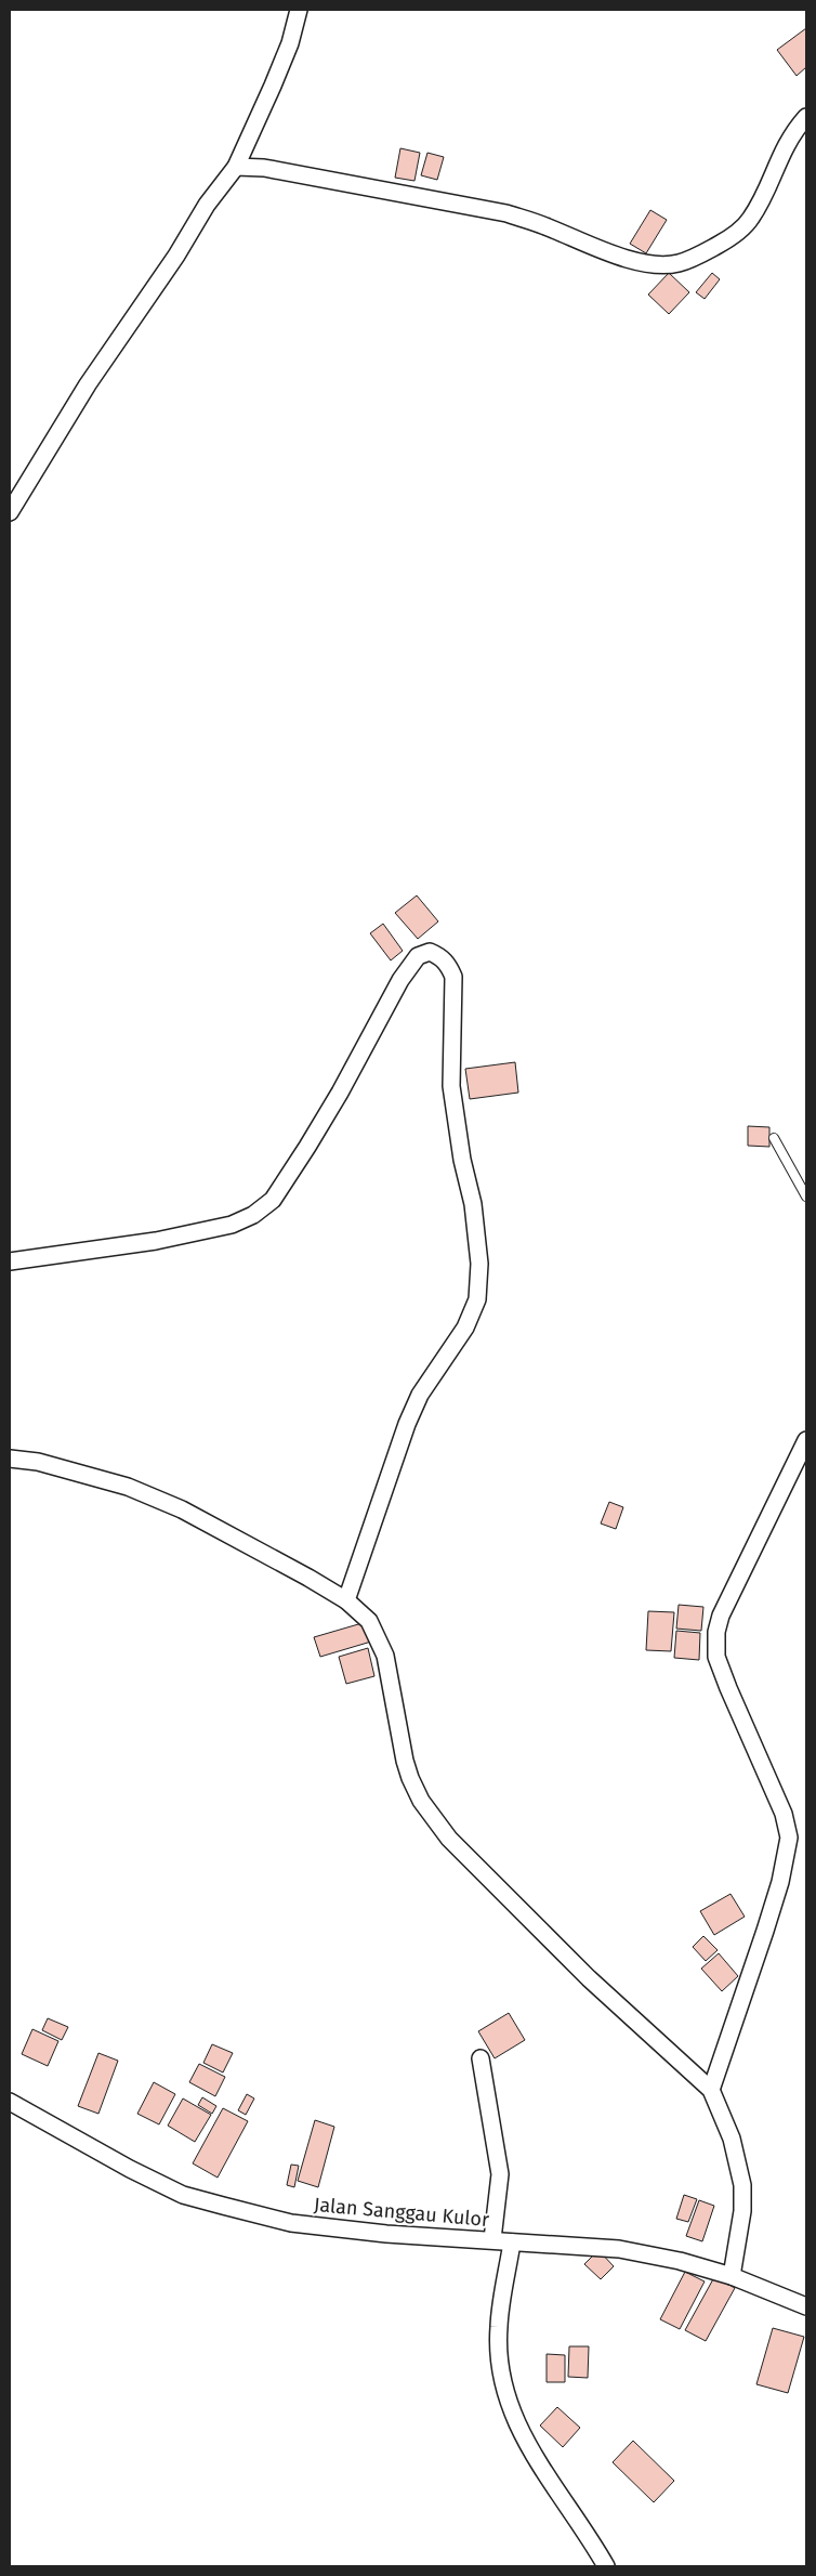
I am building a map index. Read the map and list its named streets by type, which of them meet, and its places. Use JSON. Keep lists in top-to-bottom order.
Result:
{
  "streets": {
    "street": ["Jalan Sanggau Kulor"]
  }
}
